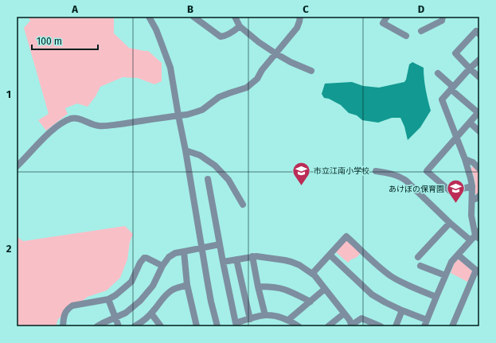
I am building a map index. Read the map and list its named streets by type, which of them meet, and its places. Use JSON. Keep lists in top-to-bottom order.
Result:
{
  "places": {
    "school or university": ["市立江南小学校", "あけぼの保育園"]
  },
  "scale_bar": "100 m",
  "grid": {
    "columns": [
      "A",
      "B",
      "C",
      "D"
    ],
    "rows": ["1", "2"]
  }
}
